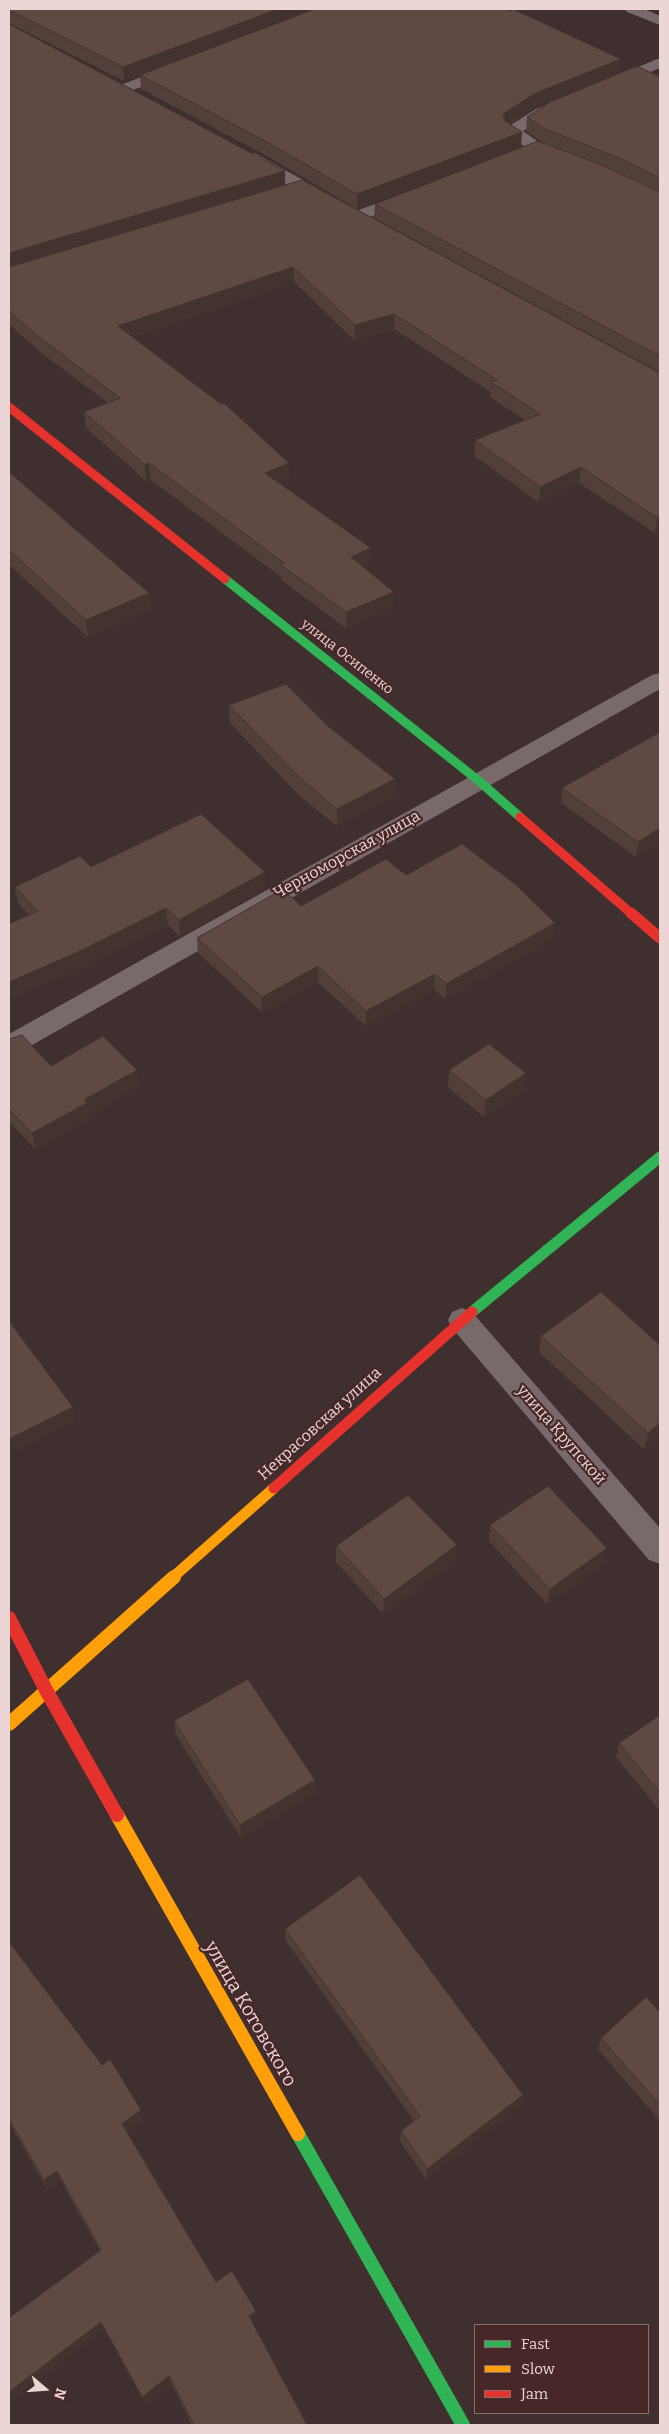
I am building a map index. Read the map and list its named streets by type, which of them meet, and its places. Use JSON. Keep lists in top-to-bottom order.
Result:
{
  "streets": {
    "street": [
      "улица Осипенко",
      "Черноморская улица",
      "Некрасовская улица",
      "улица Крупской",
      "улица Котовского"
    ]
  },
  "crossings": [
    ["улица Осипенко", "Черноморская улица"],
    ["Некрасовская улица", "улица Крупской"],
    ["Некрасовская улица", "улица Котовского"]
  ],
  "legend": ["Fast", "Slow", "Jam"],
  "north": "right"
}
